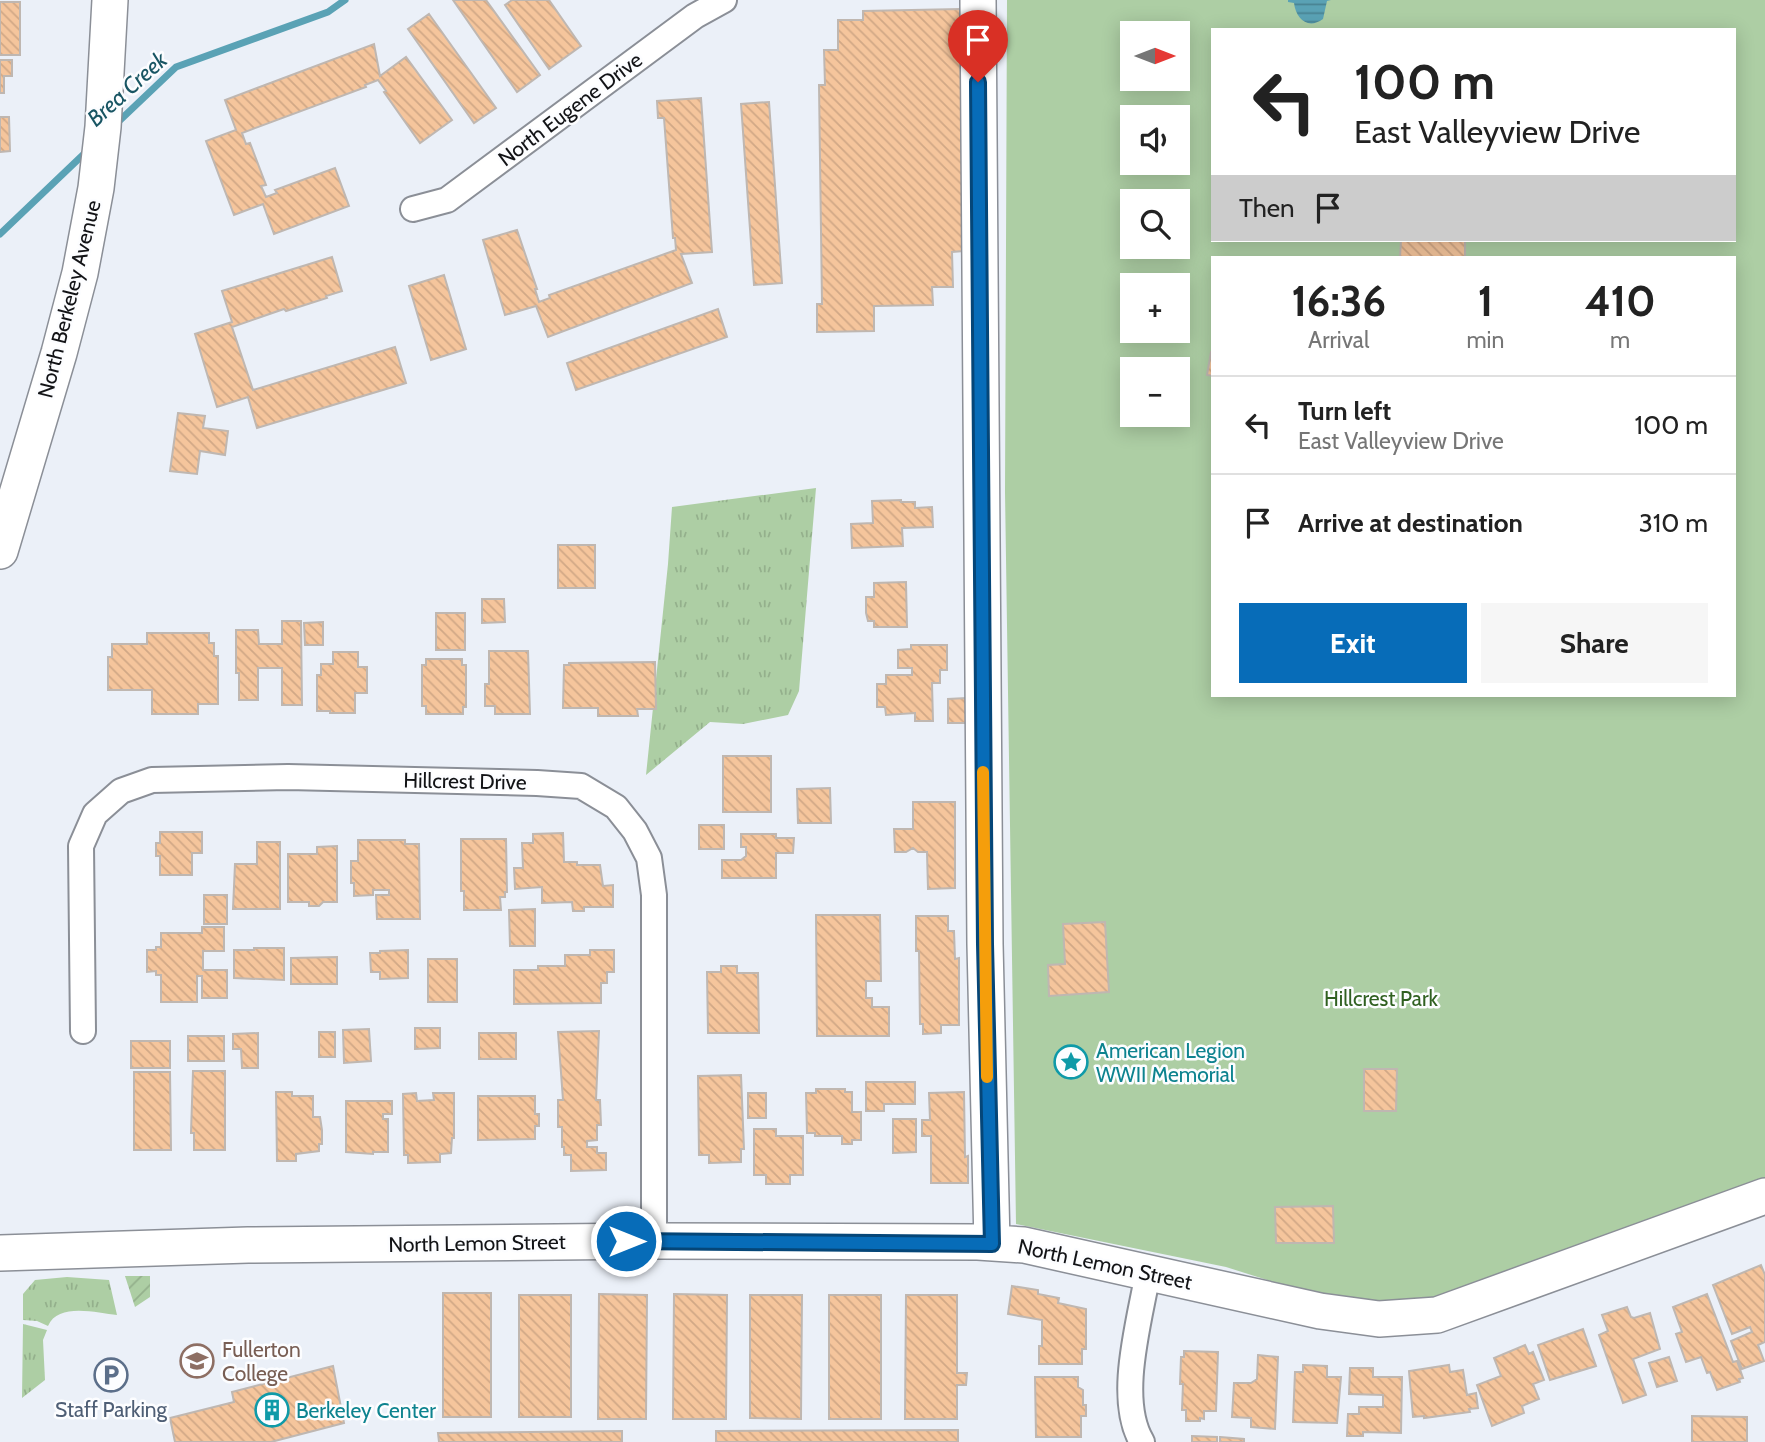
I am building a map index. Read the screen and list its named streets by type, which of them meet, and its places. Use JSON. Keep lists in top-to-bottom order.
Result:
{
  "streets": {
    "street": [
      "North Eugene Drive",
      "North Berkeley Avenue",
      "Hillcrest Drive",
      "North Lemon Street"
    ]
  },
  "crossings": [
    ["Hillcrest Drive", "North Lemon Street"]
  ],
  "water": ["Brea Creek"],
  "parks": ["Hillcrest Park"],
  "places": {
    "place": ["American Legion WWII Memorial"],
    "school or university": ["Fullerton College"],
    "parking": ["Staff Parking"],
    "building": ["Berkeley Center"]
  },
  "north": "right",
  "page": {
    "map_buttons": ["+", "−"],
    "turn": ["100 m", "East Valleyview Drive"],
    "then": "Then",
    "eta": [
      "16:36",
      "Arrival",
      "1",
      "min",
      "410",
      "m"
    ],
    "list": [
      {
        "name": "Turn left",
        "note": "East Valleyview Drive",
        "value": "100 m"
      },
      {
        "name": "Arrive at destination",
        "value": "310 m"
      }
    ],
    "buttons": ["Exit", "Share"]
  }
}
